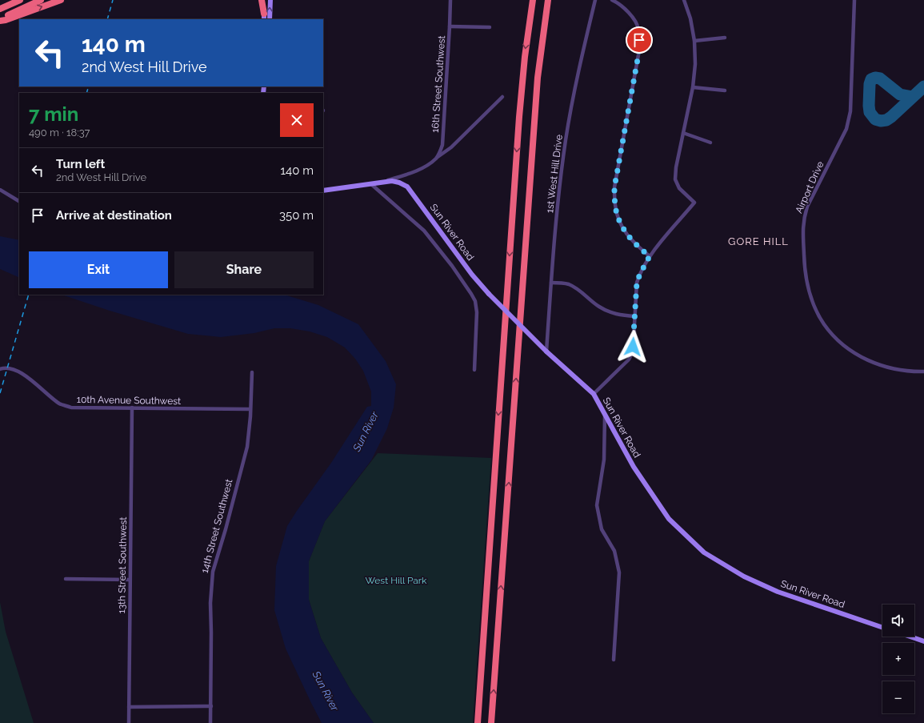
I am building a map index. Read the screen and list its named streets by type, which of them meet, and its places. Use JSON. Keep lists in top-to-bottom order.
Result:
{
  "streets": {
    "street": [
      "16th Street Southwest",
      "1st West Hill Drive",
      "Airport Drive",
      "Sun River Road",
      "10th Avenue Southwest",
      "14th Street Southwest",
      "13th Street Southwest"
    ]
  },
  "crossings": [
    ["1st West Hill Drive", "Sun River Road"],
    ["10th Avenue Southwest", "14th Street Southwest"],
    ["10th Avenue Southwest", "13th Street Southwest"]
  ],
  "districts": ["GORE HILL"],
  "water": ["Sun River"],
  "parks": ["West Hill Park"],
  "page": {
    "turn": ["140 m", "2nd West Hill Drive"],
    "heading": ["7 min", "490 m · 18:37"],
    "list": [
      {
        "name": "Turn left",
        "note": "2nd West Hill Drive",
        "value": "140 m"
      },
      {
        "name": "Arrive at destination",
        "value": "350 m"
      }
    ],
    "buttons": ["Exit", "Share"],
    "map_buttons": ["+", "−"]
  }
}
